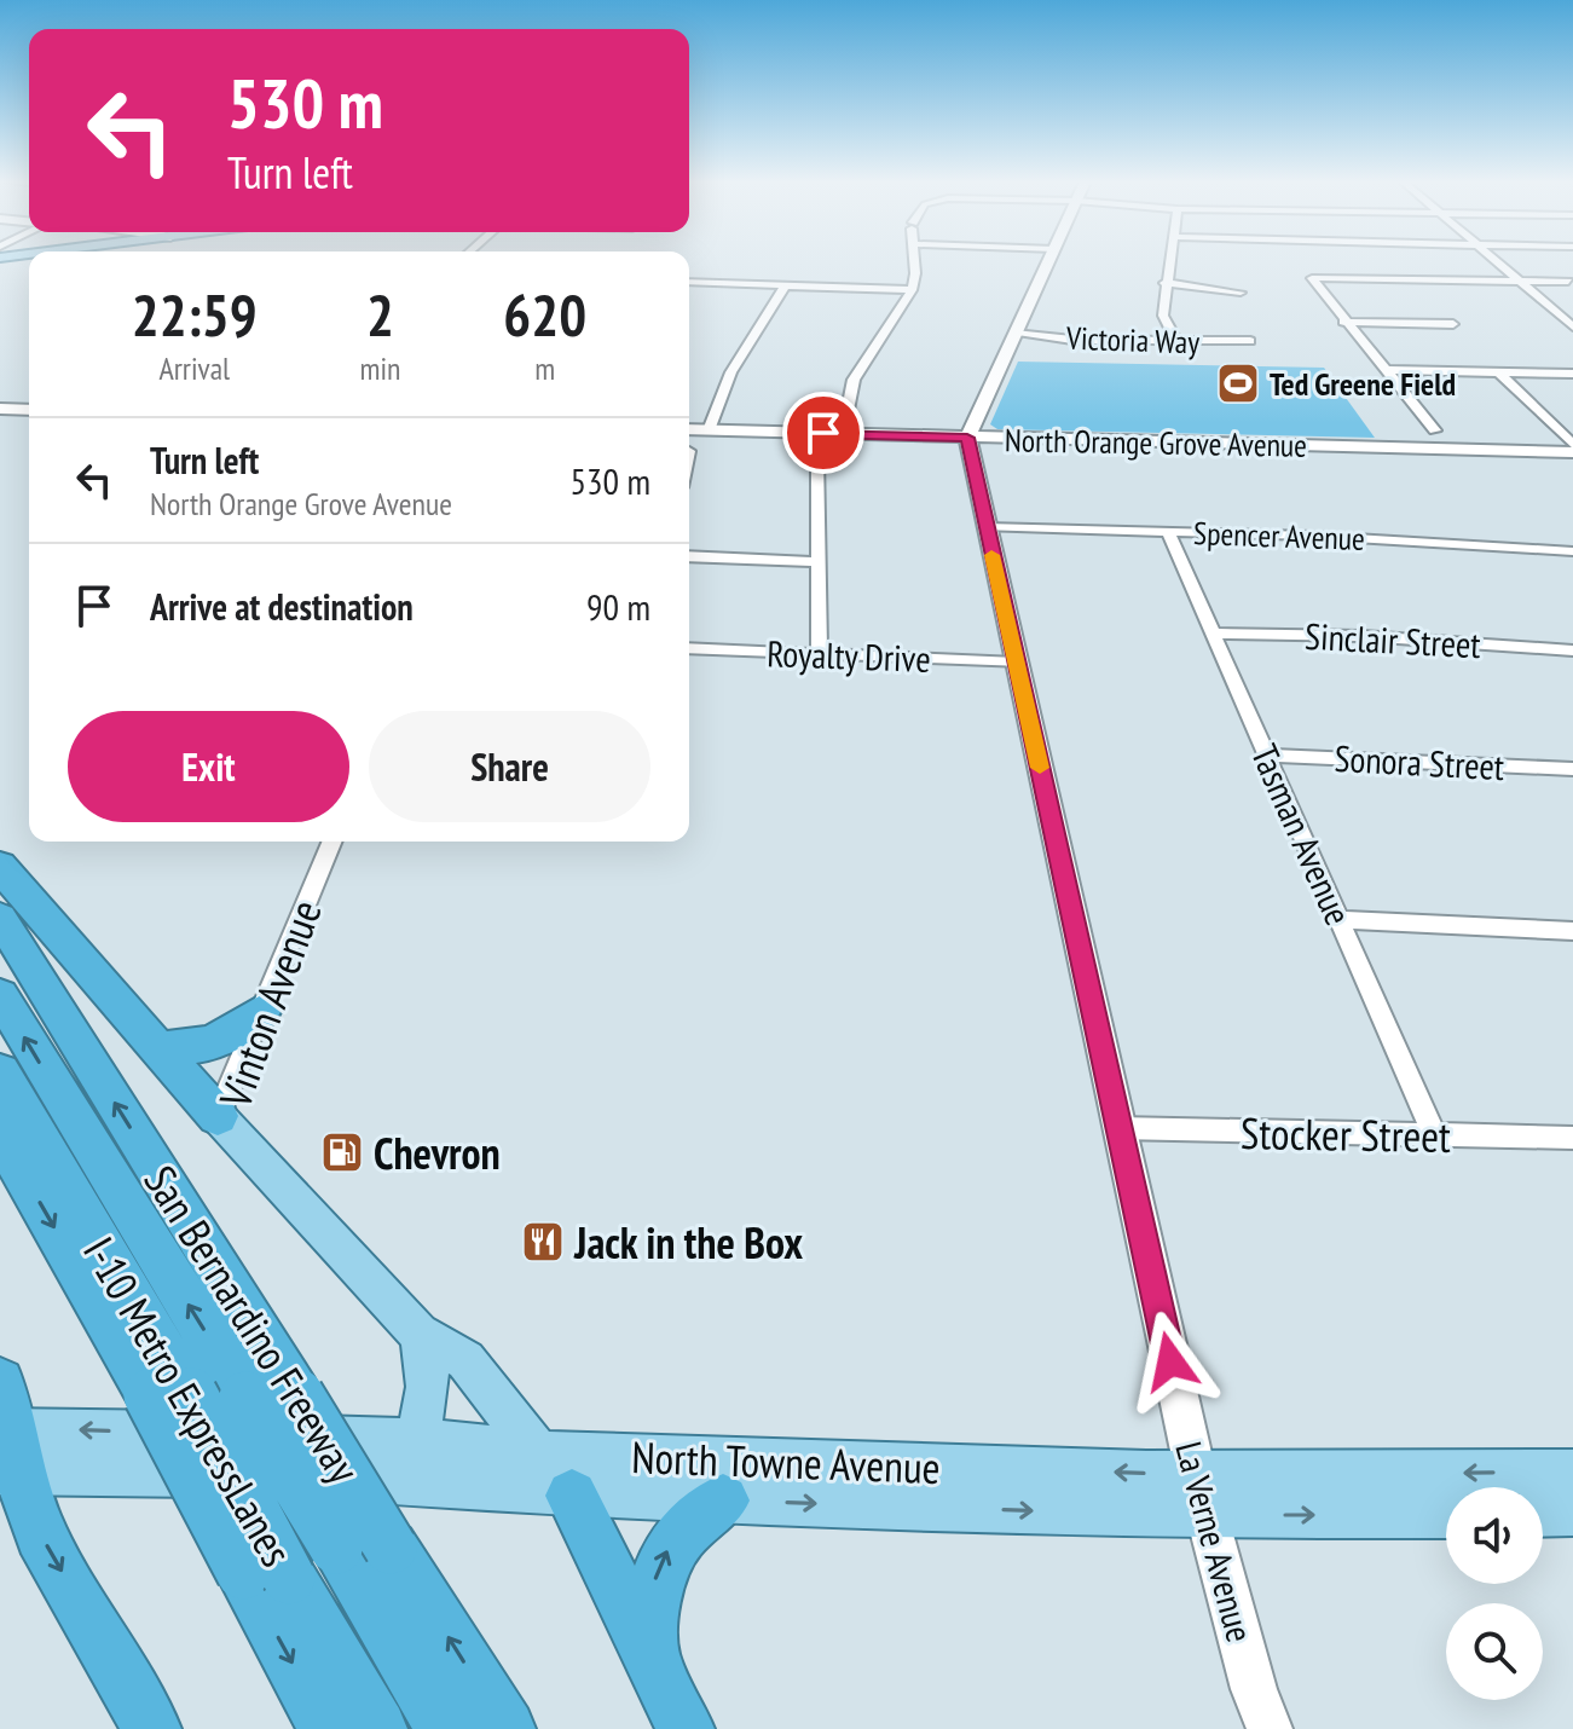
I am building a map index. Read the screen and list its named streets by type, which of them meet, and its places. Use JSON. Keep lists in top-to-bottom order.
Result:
{
  "streets": {
    "highway": ["San Bernardino Freeway", "I-10 Metro ExpressLanes"],
    "main road": [
      "North Orange Grove Avenue",
      "Vinton Avenue",
      "North Towne Avenue",
      "La Verne Avenue"
    ],
    "street": [
      "Victoria Way",
      "Spencer Avenue",
      "Sinclair Street",
      "Royalty Drive",
      "Sonora Street",
      "Tasman Avenue",
      "Stocker Street"
    ]
  },
  "crossings": [
    ["North Orange Grove Avenue", "La Verne Avenue"],
    ["Spencer Avenue", "Tasman Avenue"],
    ["Spencer Avenue", "La Verne Avenue"],
    ["Sinclair Street", "Tasman Avenue"],
    ["Royalty Drive", "La Verne Avenue"],
    ["Sonora Street", "Tasman Avenue"],
    ["Tasman Avenue", "Stocker Street"],
    ["Vinton Avenue", "North Towne Avenue"],
    ["Stocker Street", "La Verne Avenue"],
    ["North Towne Avenue", "La Verne Avenue"]
  ],
  "places": {
    "sports": ["Ted Greene Field"],
    "fuel station": ["Chevron"],
    "restaurant": ["Jack in the Box"]
  },
  "page": {
    "turn": ["530 m", "Turn left"],
    "eta": [
      "22:59",
      "Arrival",
      "2",
      "min",
      "620",
      "m"
    ],
    "list": [
      {
        "name": "Turn left",
        "note": "North Orange Grove Avenue",
        "value": "530 m"
      },
      {
        "name": "Arrive at destination",
        "value": "90 m"
      }
    ],
    "buttons": ["Exit", "Share"]
  }
}
